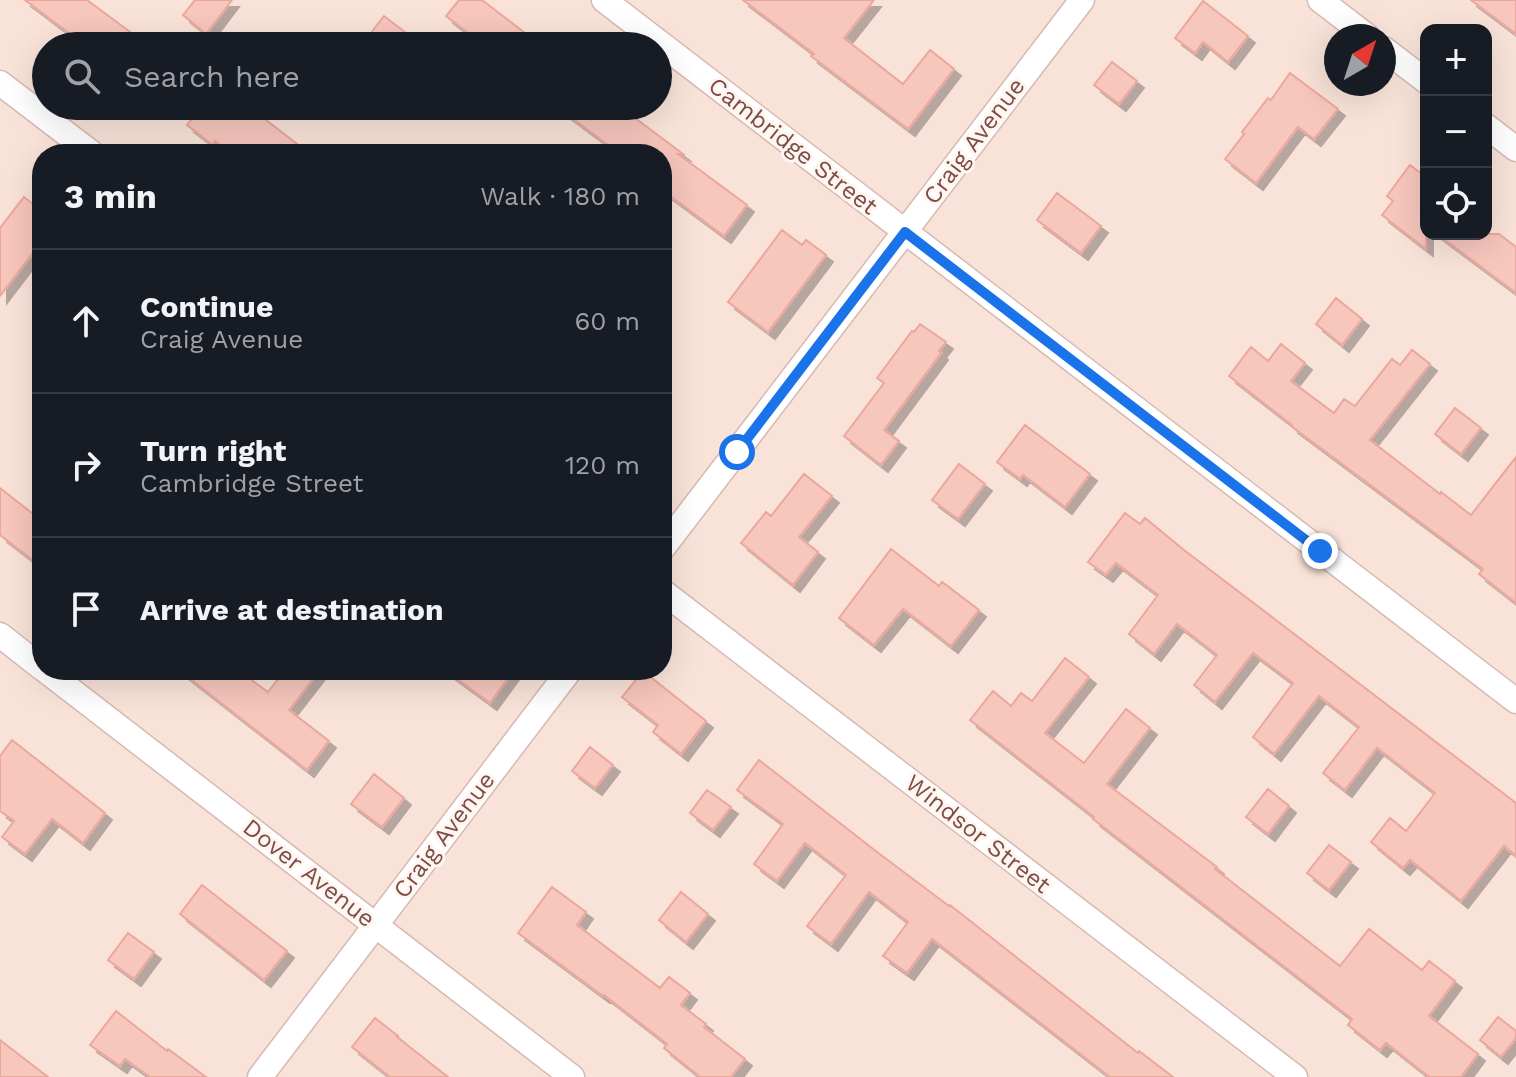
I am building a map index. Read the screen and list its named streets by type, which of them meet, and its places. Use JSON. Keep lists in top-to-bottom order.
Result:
{
  "streets": {
    "street": [
      "Craig Avenue",
      "Cambridge Street",
      "Windsor Street",
      "Dover Avenue"
    ]
  },
  "crossings": [
    ["Craig Avenue", "Cambridge Street"],
    ["Craig Avenue", "Dover Avenue"]
  ],
  "north": "top right",
  "page": {
    "map_buttons": ["+", "−"],
    "search": "Search here",
    "heading": ["3 min", "Walk · 180 m"],
    "list": [
      ["Continue", "Craig Avenue", "60 m"],
      ["Turn right", "Cambridge Street", "120 m"],
      "Arrive at destination"
    ]
  }
}
